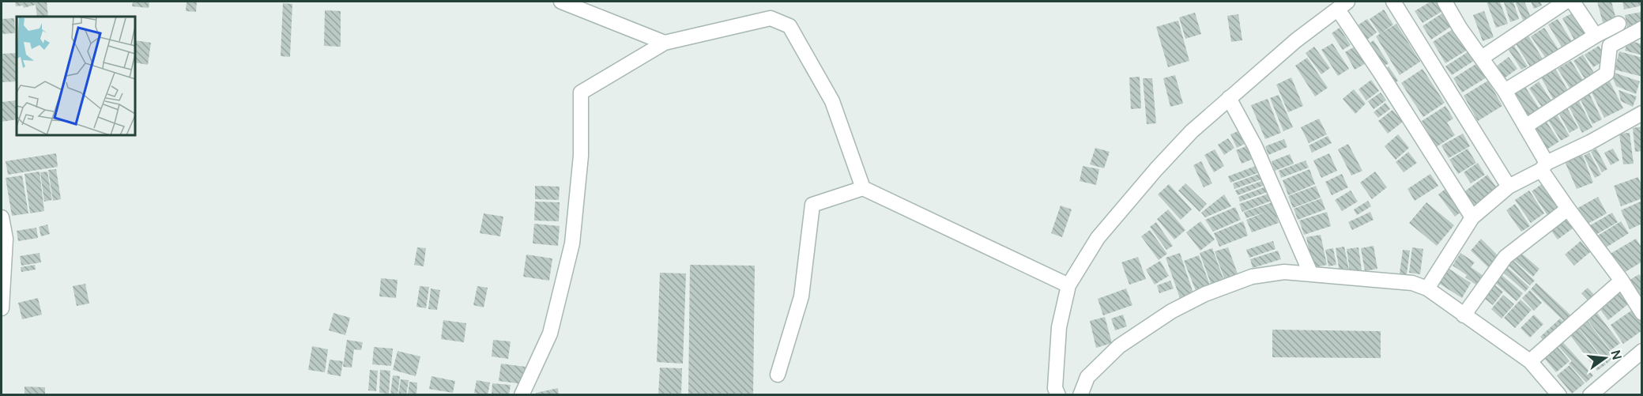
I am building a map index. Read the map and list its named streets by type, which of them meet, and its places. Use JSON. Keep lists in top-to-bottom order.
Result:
{
  "north": "right"
}
